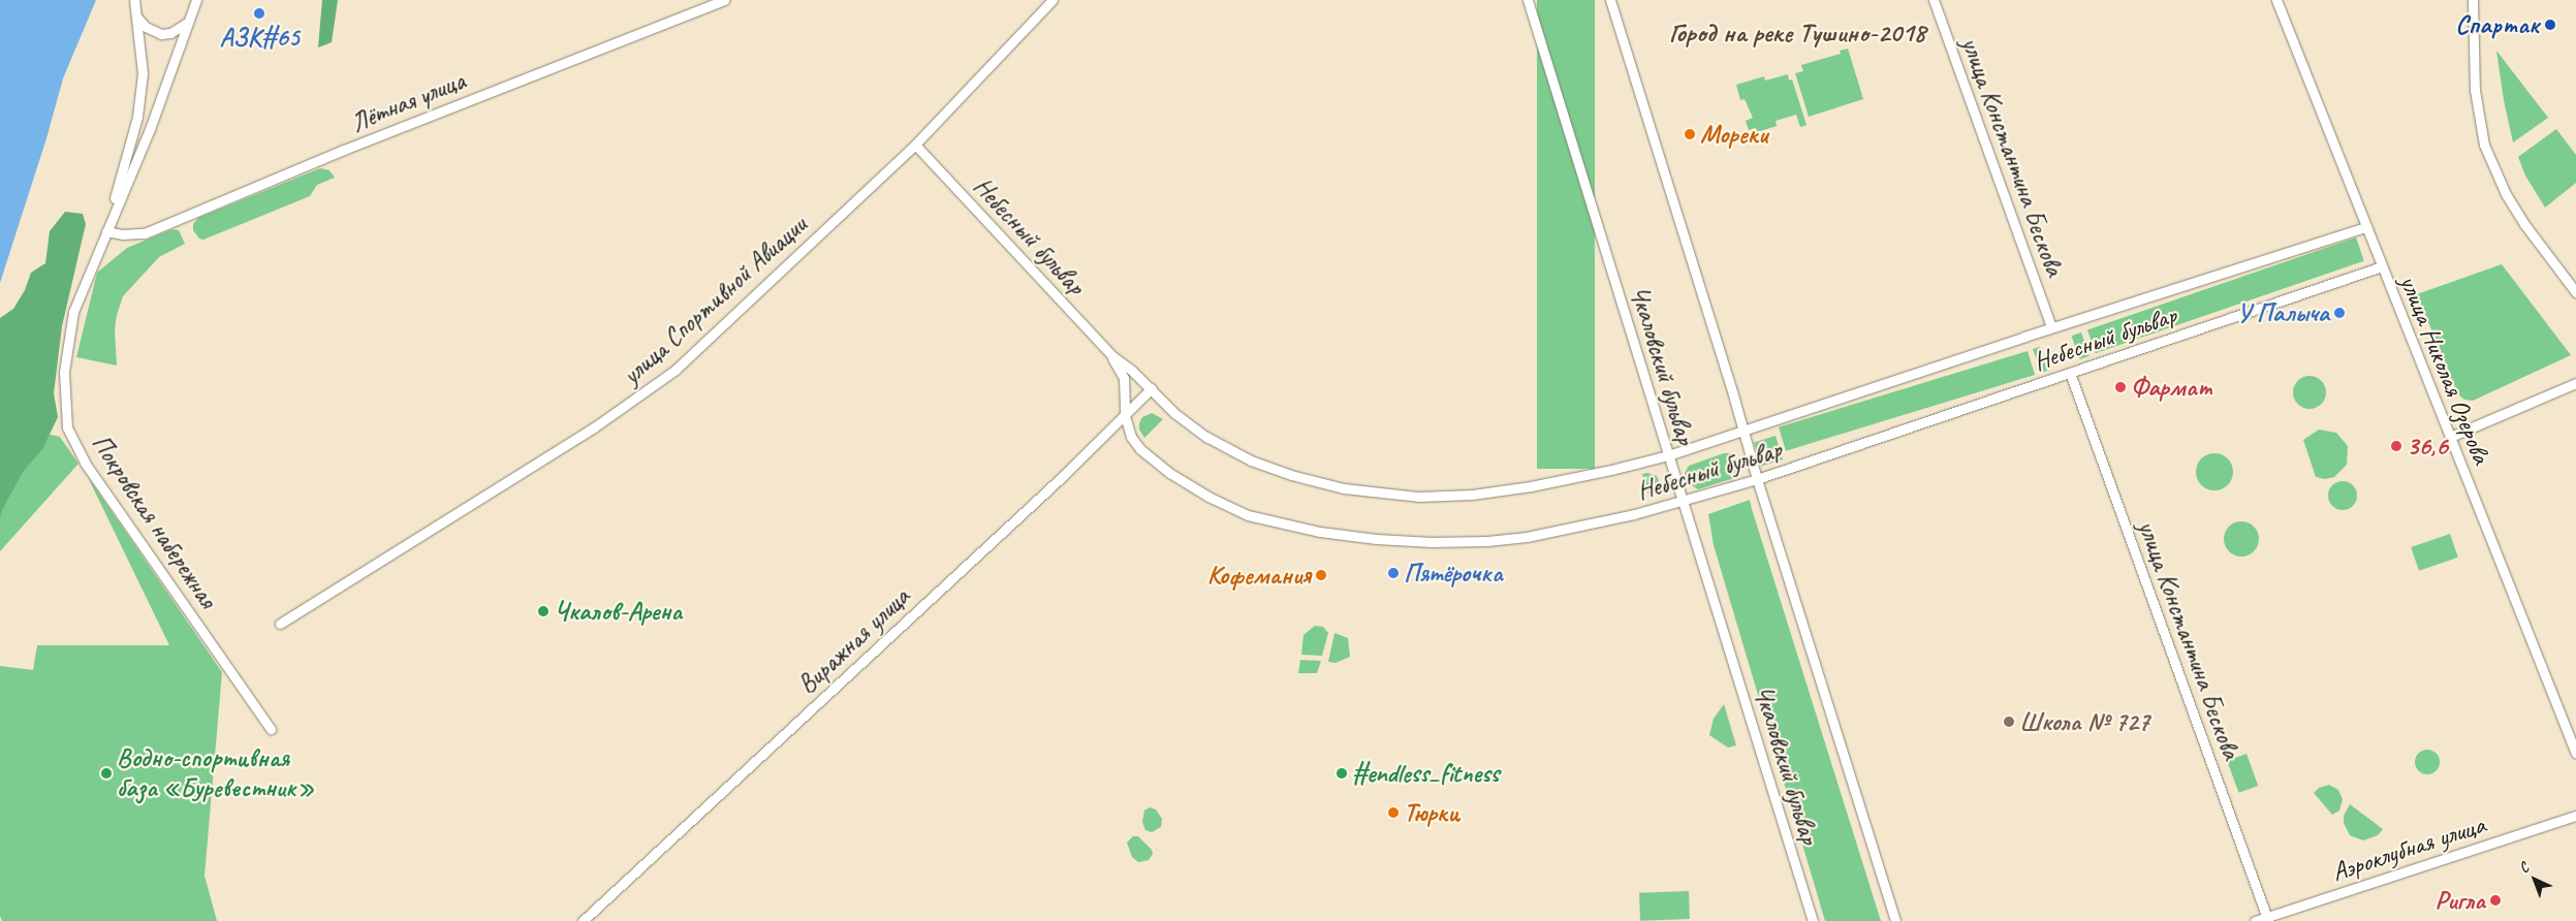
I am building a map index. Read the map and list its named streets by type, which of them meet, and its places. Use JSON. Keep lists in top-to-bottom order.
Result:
{
  "streets": {
    "street": [
      "Лётная улица",
      "улица Константина Бескова",
      "Небесный бульвар",
      "улица Спортивной Авиации",
      "Чкаловский бульвар",
      "улица Николая Озерова",
      "Покровская набережная",
      "Виражная улица",
      "Аэроклубная улица"
    ]
  },
  "crossings": [
    ["Лётная улица", "Покровская набережная"],
    ["улица Константина Бескова", "Небесный бульвар"],
    ["улица Константина Бескова", "Аэроклубная улица"],
    ["Небесный бульвар", "улица Спортивной Авиации"],
    ["Небесный бульвар", "Чкаловский бульвар"],
    ["Небесный бульвар", "улица Николая Озерова"],
    ["Небесный бульвар", "Виражная улица"]
  ],
  "districts": ["Город на реке Тушино-2018"],
  "places": [
    "АЗК#65",
    "Спартак",
    "Мореки",
    "У Палыча",
    "Фармат",
    "36,6",
    "Пятёрочка",
    "Кофемания",
    "Чкалов-Арена",
    "Школа № 727",
    "Водно-спортивная база «Буревестник»",
    "#endless_fitness",
    "Тюрки",
    "Ригла"
  ],
  "north": "top left"
}
